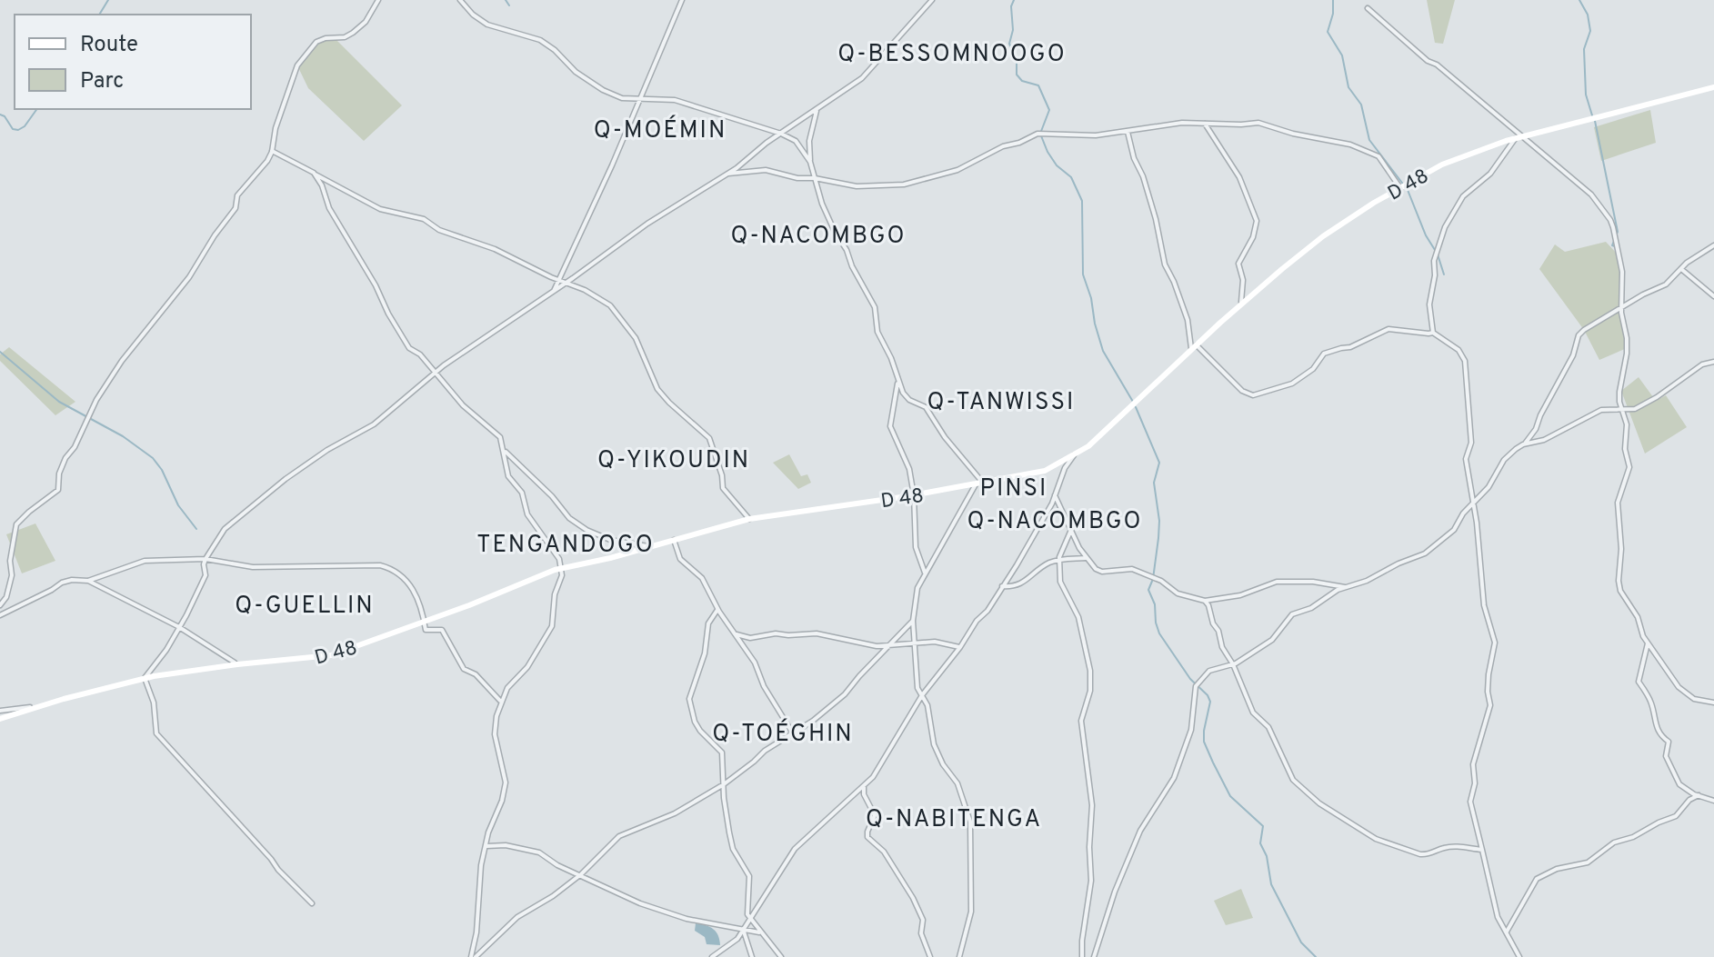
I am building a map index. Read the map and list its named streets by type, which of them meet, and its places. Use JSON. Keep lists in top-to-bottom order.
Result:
{
  "streets": {
    "street": ["D 48"]
  },
  "districts": [
    "Q-BESSOMNOOGO",
    "Q-MOÉMIN",
    "Q-NACOMBGO",
    "Q-TANWISSI",
    "Q-YIKOUDIN",
    "PINSI",
    "Q-NACOMBGO",
    "TENGANDOGO",
    "Q-GUELLIN",
    "Q-TOÉGHIN",
    "Q-NABITENGA"
  ],
  "legend": ["Route", "Parc"]
}
